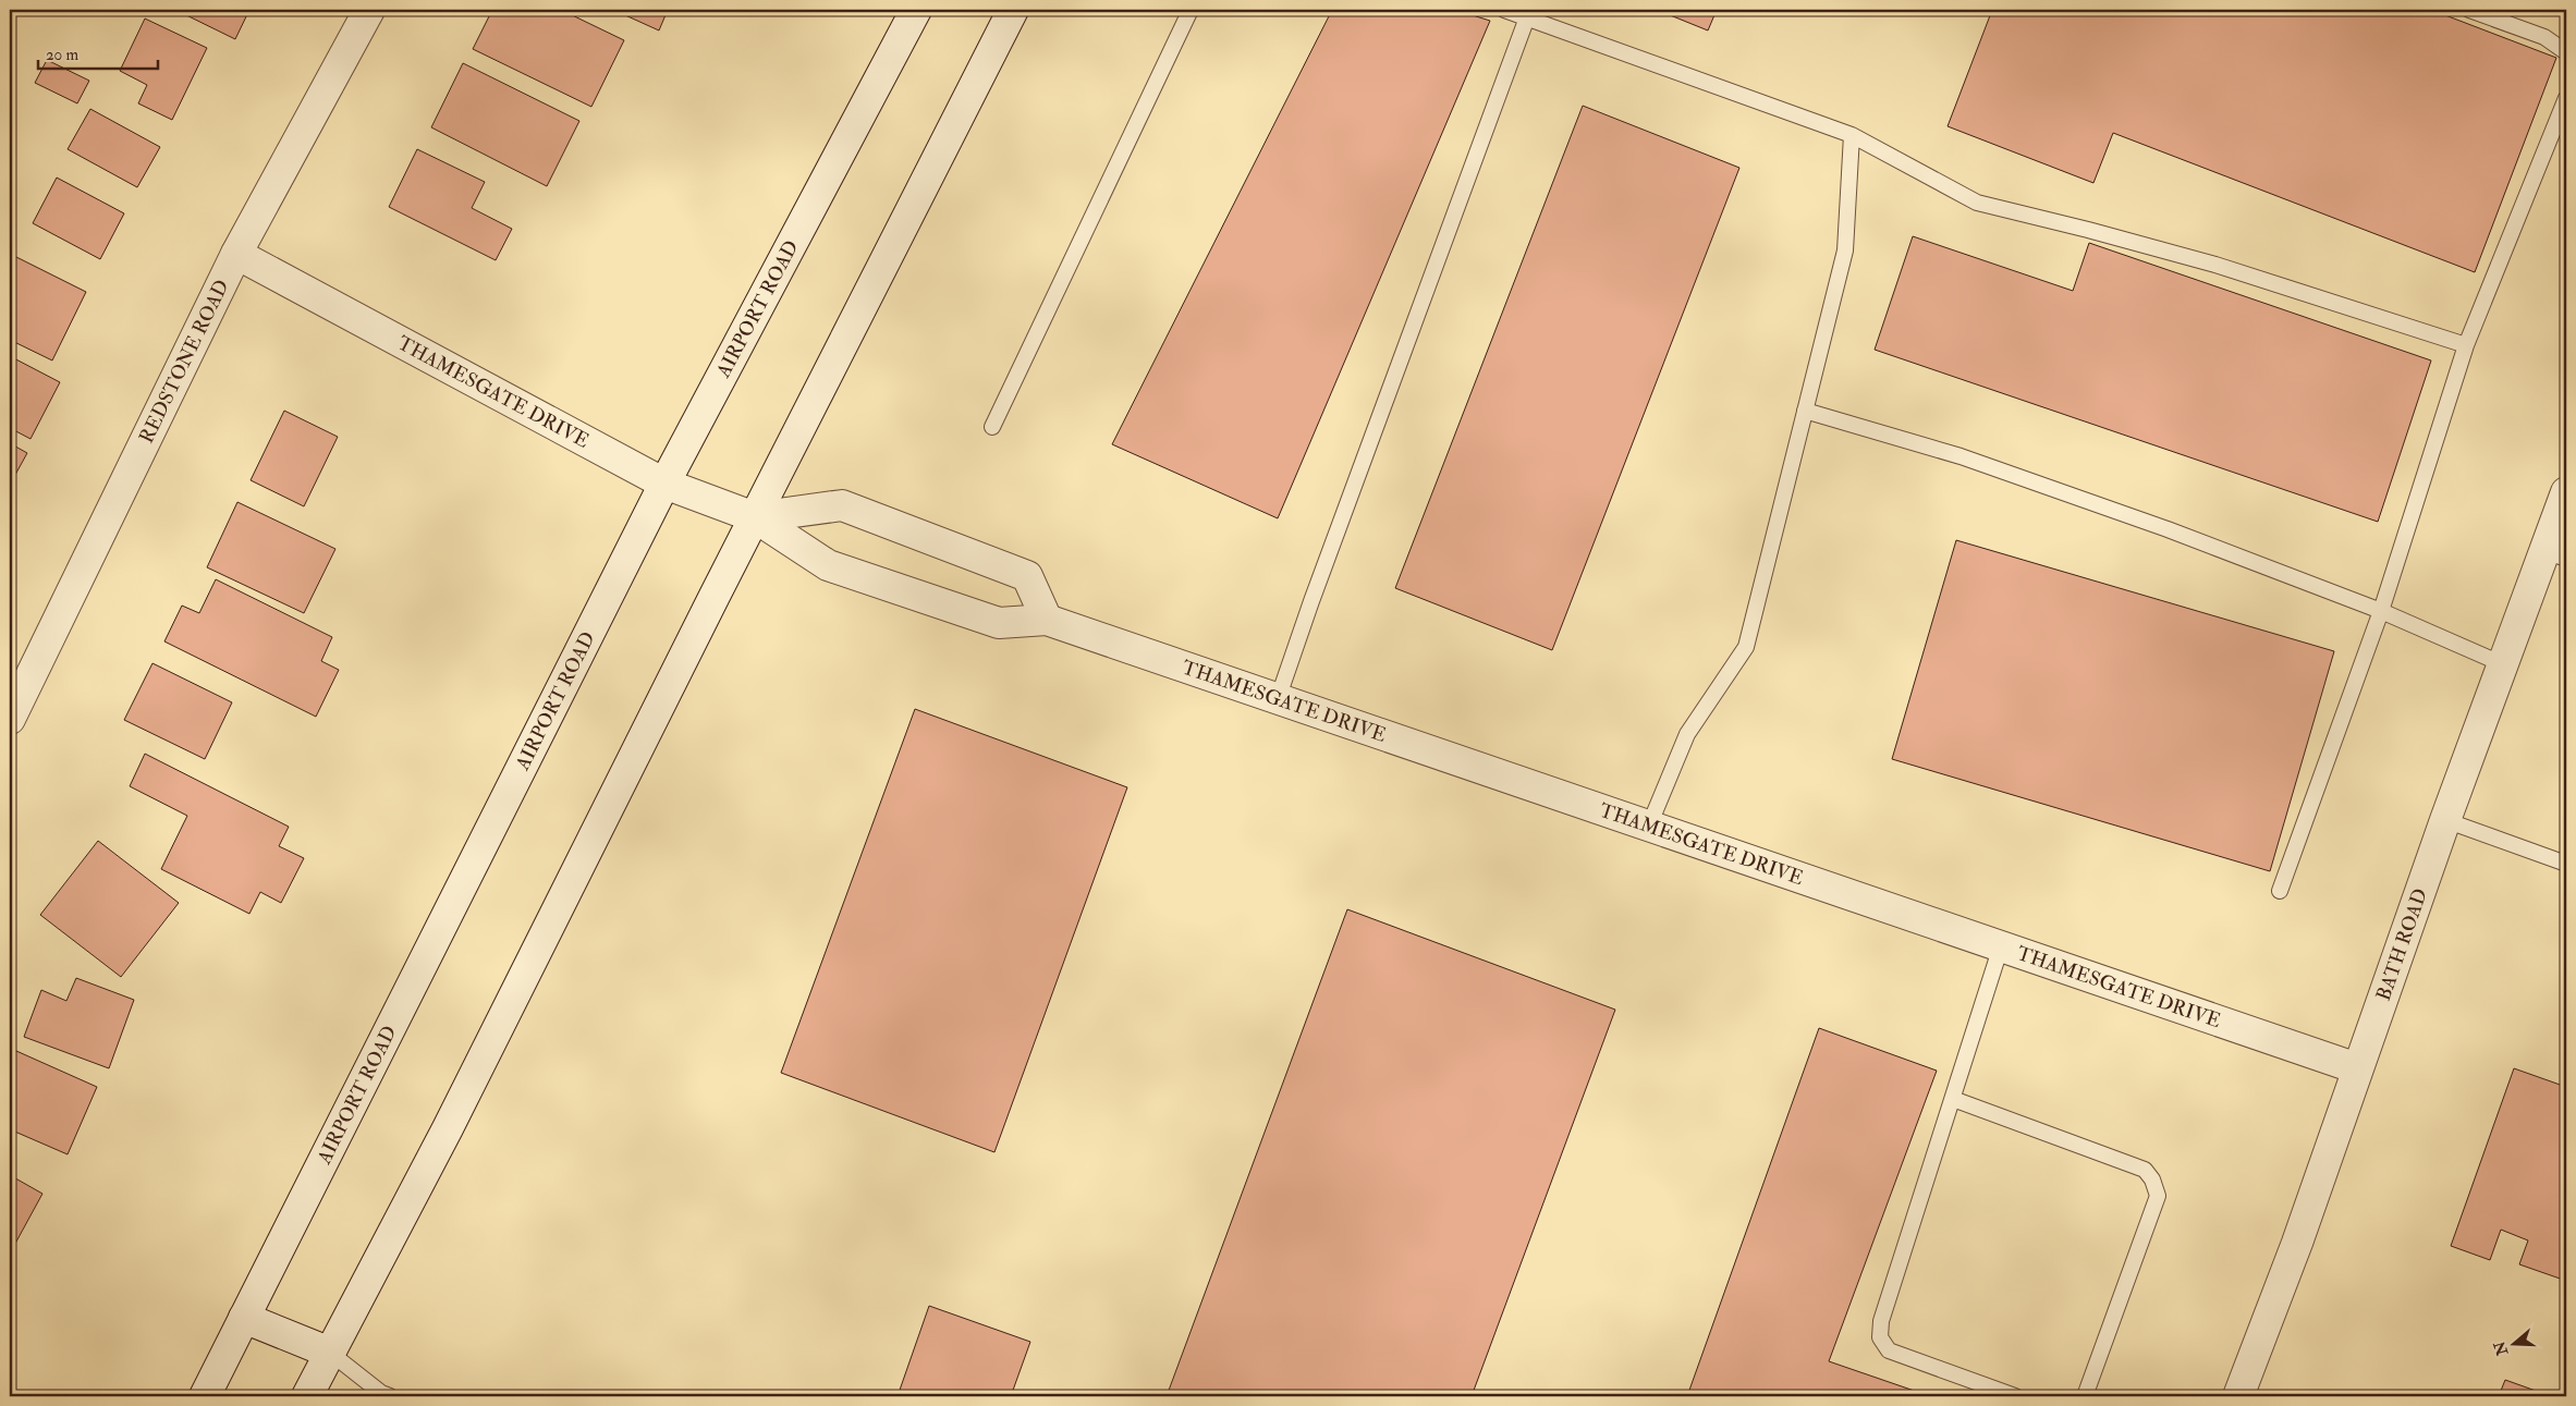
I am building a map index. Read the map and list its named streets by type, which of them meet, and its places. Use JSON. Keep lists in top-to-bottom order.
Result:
{
  "streets": {
    "street": [
      "AIRPORT ROAD",
      "REDSTONE ROAD",
      "THAMESGATE DRIVE",
      "BATH ROAD"
    ]
  },
  "crossings": [
    ["AIRPORT ROAD", "THAMESGATE DRIVE"],
    ["REDSTONE ROAD", "THAMESGATE DRIVE"],
    ["THAMESGATE DRIVE", "BATH ROAD"]
  ],
  "scale_bar": "20 m",
  "north": "left"
}
